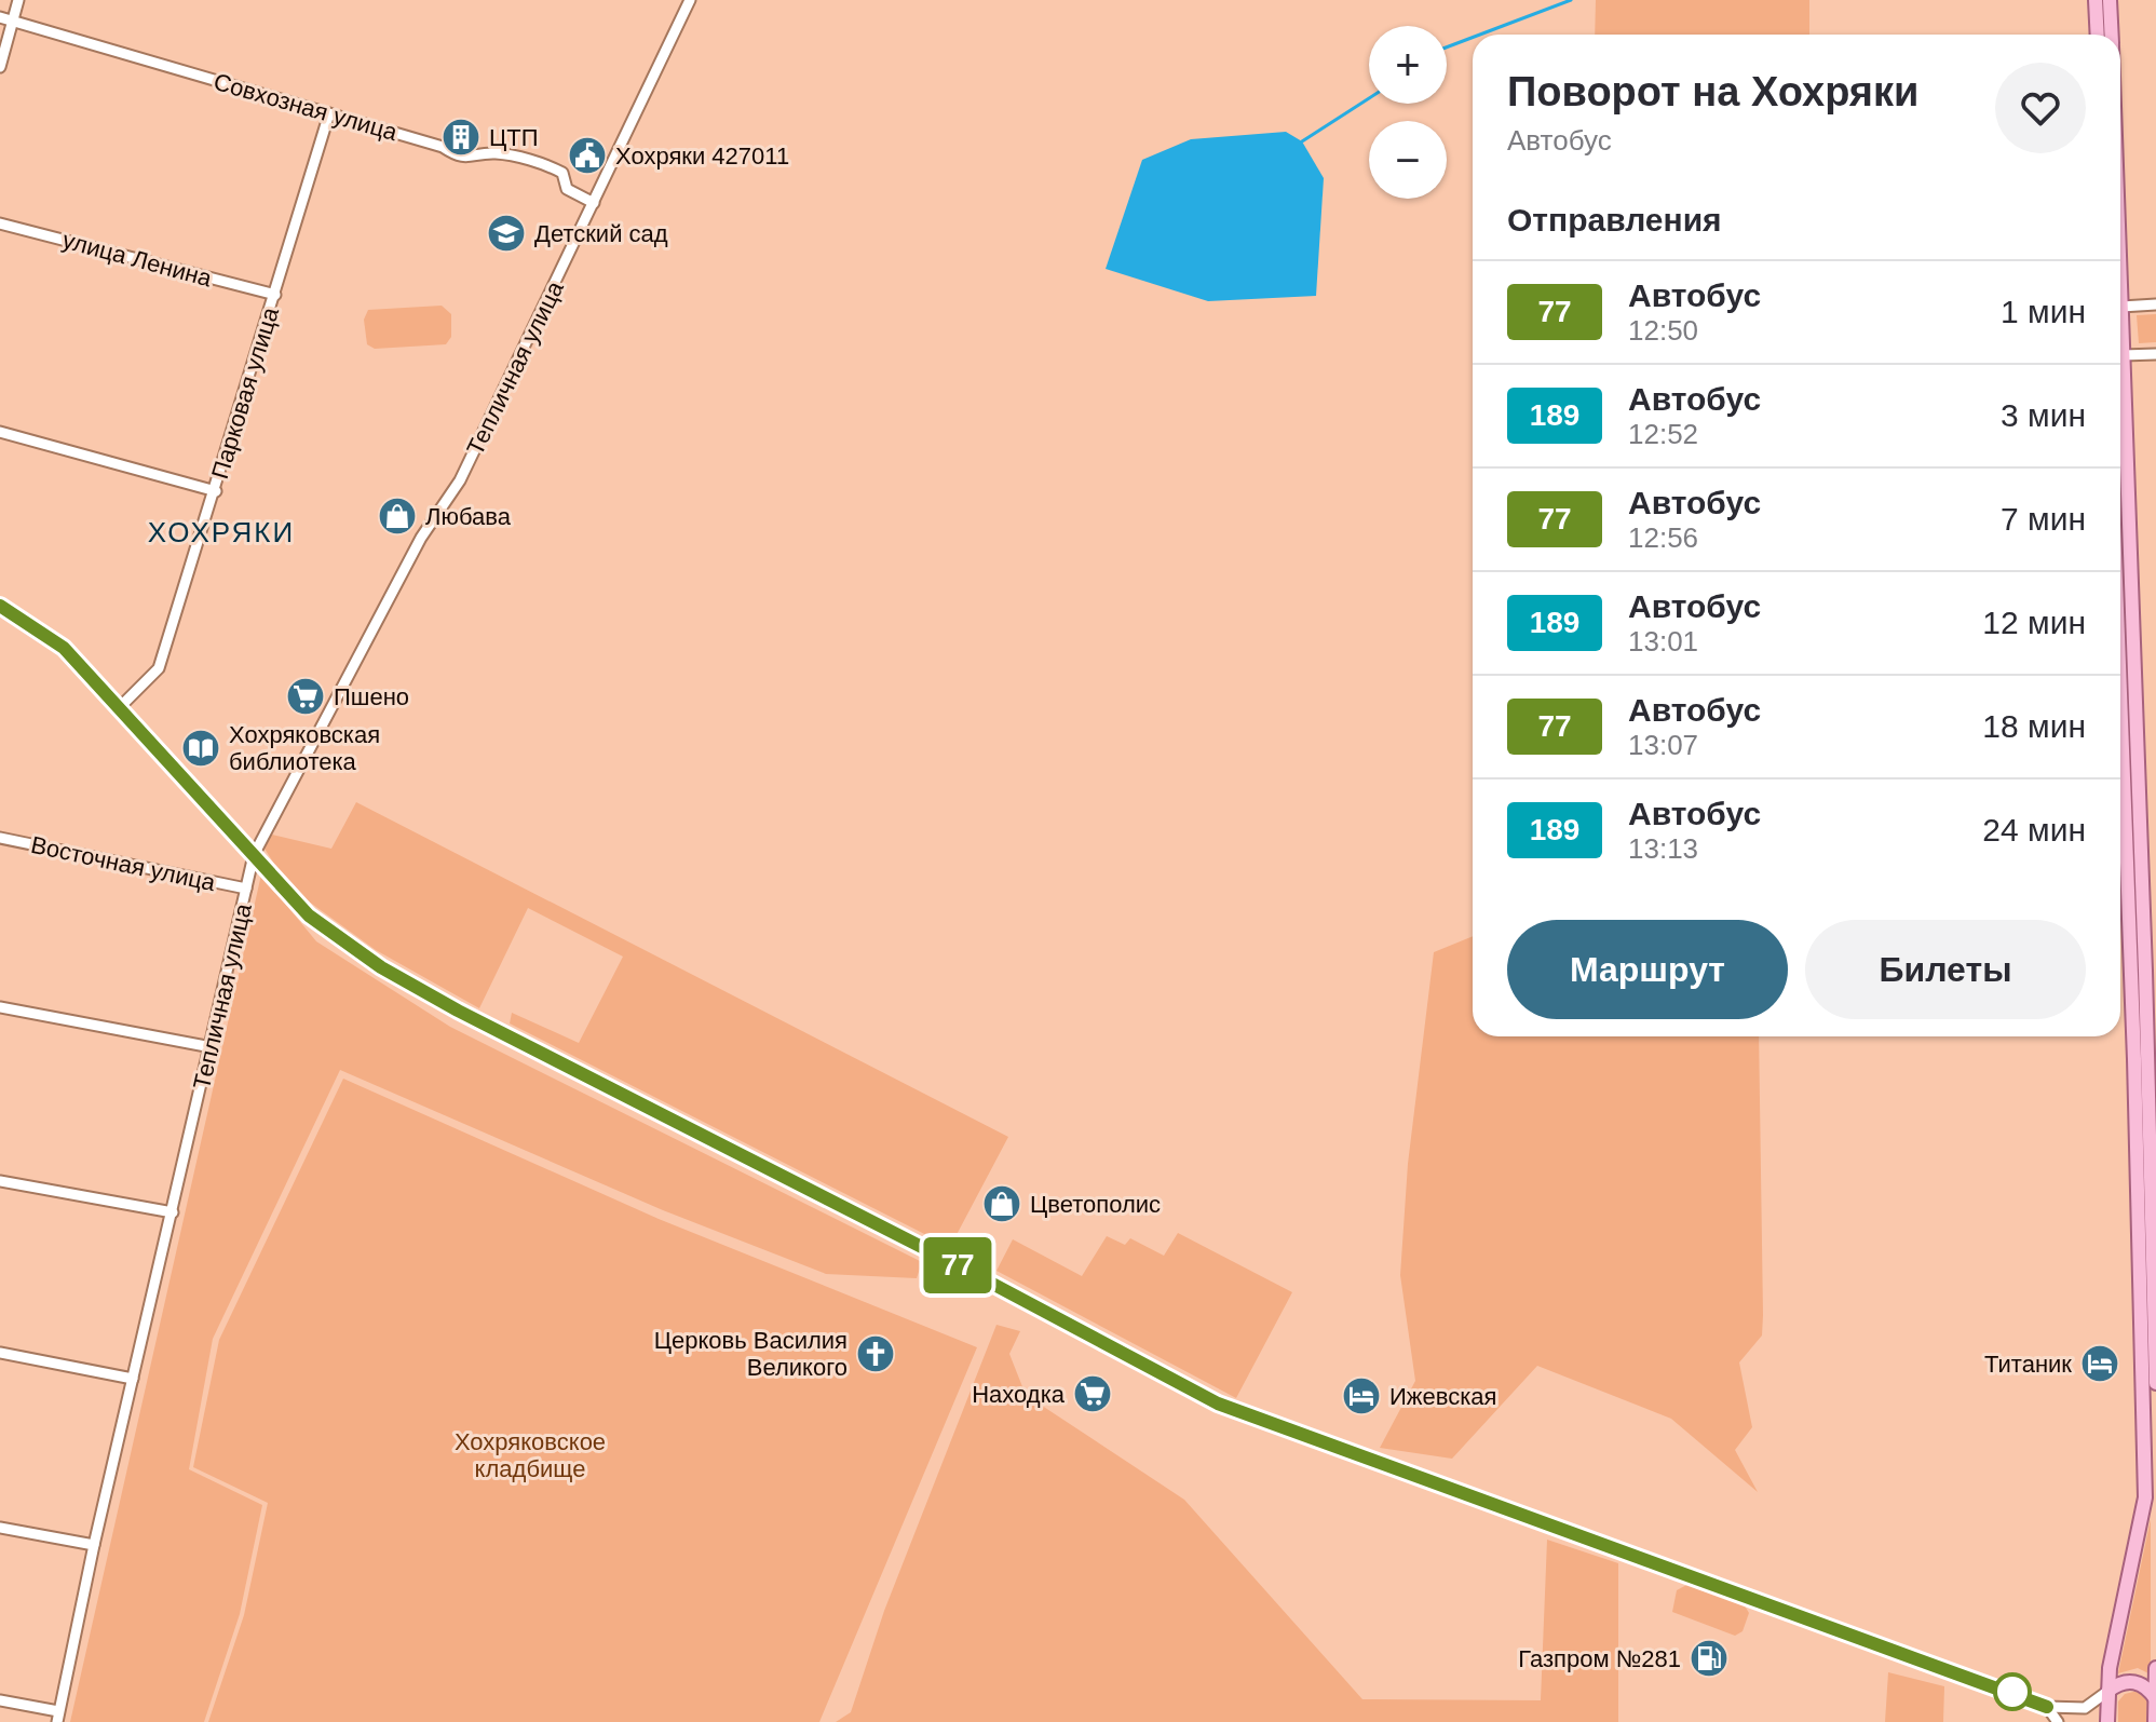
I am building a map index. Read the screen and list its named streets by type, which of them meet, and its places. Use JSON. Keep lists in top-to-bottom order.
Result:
{
  "streets": {
    "street": [
      "Совхозная улица",
      "улица Ленина",
      "Тепличная улица",
      "Парковая улица",
      "Восточная улица"
    ]
  },
  "crossings": [
    ["Совхозная улица", "Тепличная улица"],
    ["Совхозная улица", "Парковая улица"],
    ["улица Ленина", "Парковая улица"],
    ["Тепличная улица", "Восточная улица"]
  ],
  "districts": ["ХОХРЯКИ"],
  "parks": ["Хохряковское кладбище"],
  "places": {
    "building": ["ЦТП"],
    "public building": ["Хохряки 427011"],
    "school or university": ["Детский сад"],
    "shop": ["Любава", "Цветополис"],
    "supermarket": ["Пшено", "Находка"],
    "library": ["Хохряковская библиотека"],
    "church": ["Церковь Василия Великого"],
    "hotel": ["Титаник", "Ижевская"],
    "fuel station": ["Газпром №281"]
  },
  "lines": ["bus line 77"],
  "page": {
    "on_map": "77",
    "map_buttons": ["+", "−"],
    "heading": [
      ["Поворот на Хохряки", "Автобус"],
      "Отправления"
    ],
    "list": [
      {
        "mark": "77",
        "name": "Автобус",
        "note": "12:50",
        "value": "1 мин"
      },
      {
        "mark": "189",
        "name": "Автобус",
        "note": "12:52",
        "value": "3 мин"
      },
      {
        "mark": "77",
        "name": "Автобус",
        "note": "12:56",
        "value": "7 мин"
      },
      {
        "mark": "189",
        "name": "Автобус",
        "note": "13:01",
        "value": "12 мин"
      },
      {
        "mark": "77",
        "name": "Автобус",
        "note": "13:07",
        "value": "18 мин"
      },
      {
        "mark": "189",
        "name": "Автобус",
        "note": "13:13",
        "value": "24 мин"
      }
    ],
    "buttons": ["Маршрут", "Билеты"]
  }
}
